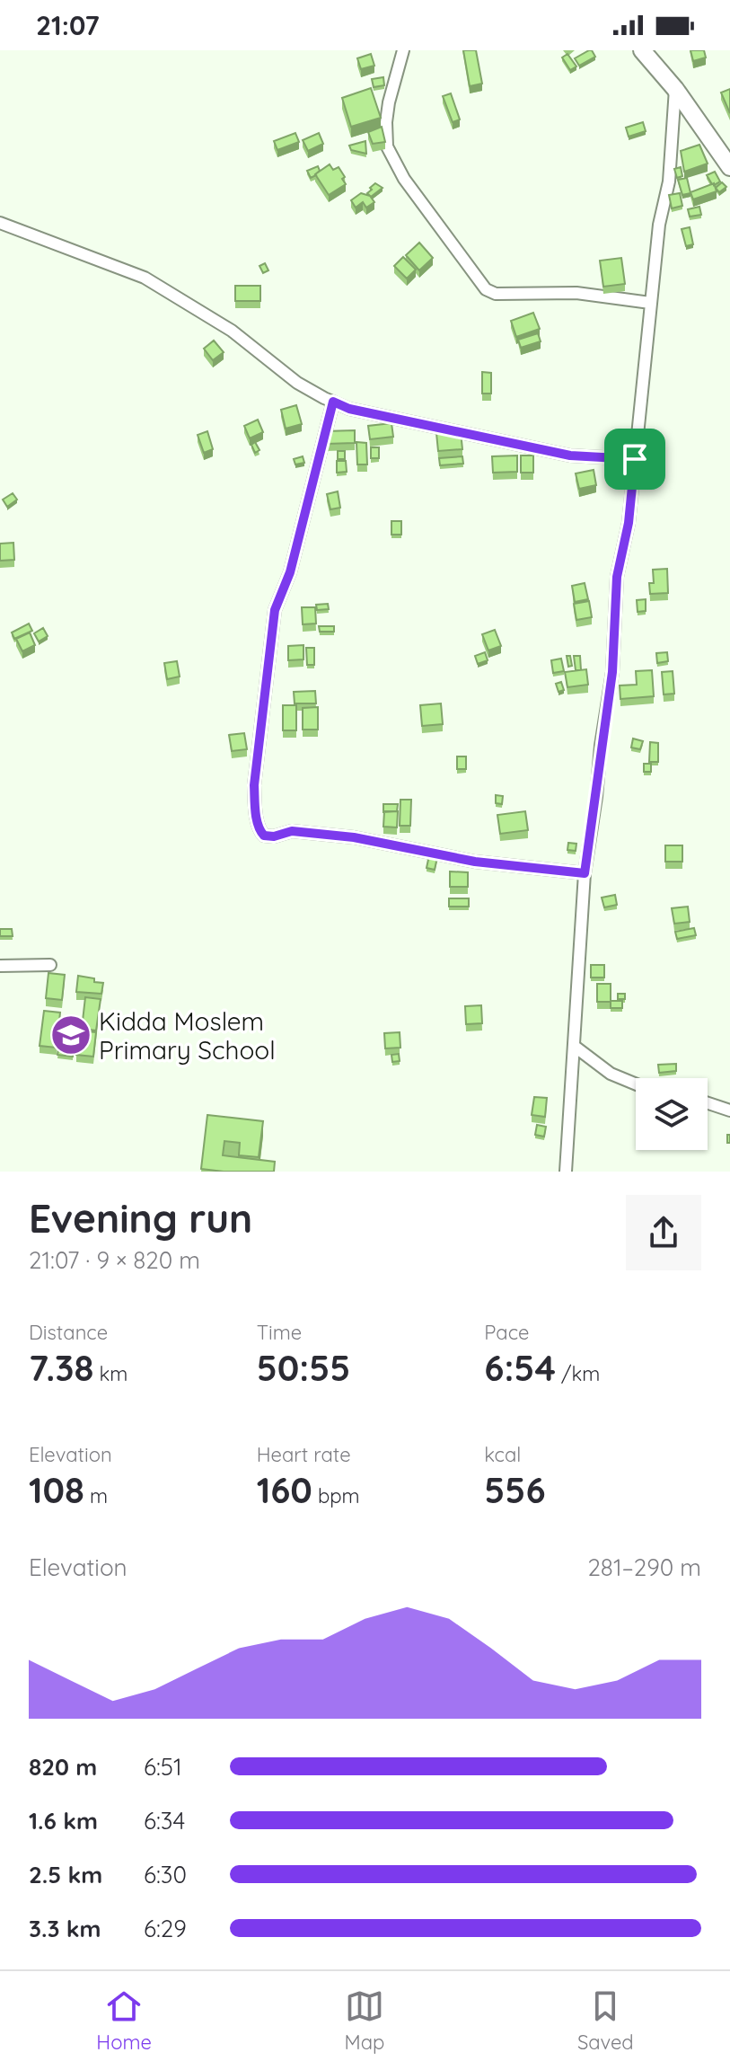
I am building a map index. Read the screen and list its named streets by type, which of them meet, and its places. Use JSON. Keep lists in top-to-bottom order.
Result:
{
  "places": {
    "school or university": ["Kidda Moslem Primary School"]
  },
  "page": {
    "status": "21:07",
    "heading": ["Evening run", "21:07 · 9 × 820 m"],
    "stats": [
      ["Distance", "7.38 km"],
      ["Time", "50:55"],
      ["Pace", "6:54 /km"],
      ["Elevation", "108 m"],
      ["Heart rate", "160 bpm"],
      ["kcal", "556"]
    ],
    "chart": ["Elevation", "281–290 m"],
    "list": [
      {
        "name": "820 m",
        "note": "6:51"
      },
      {
        "name": "1.6 km",
        "note": "6:34"
      },
      {
        "name": "2.5 km",
        "note": "6:30"
      },
      {
        "name": "3.3 km",
        "note": "6:29"
      }
    ],
    "tabs": ["Home", "Map", "Saved"]
  }
}
